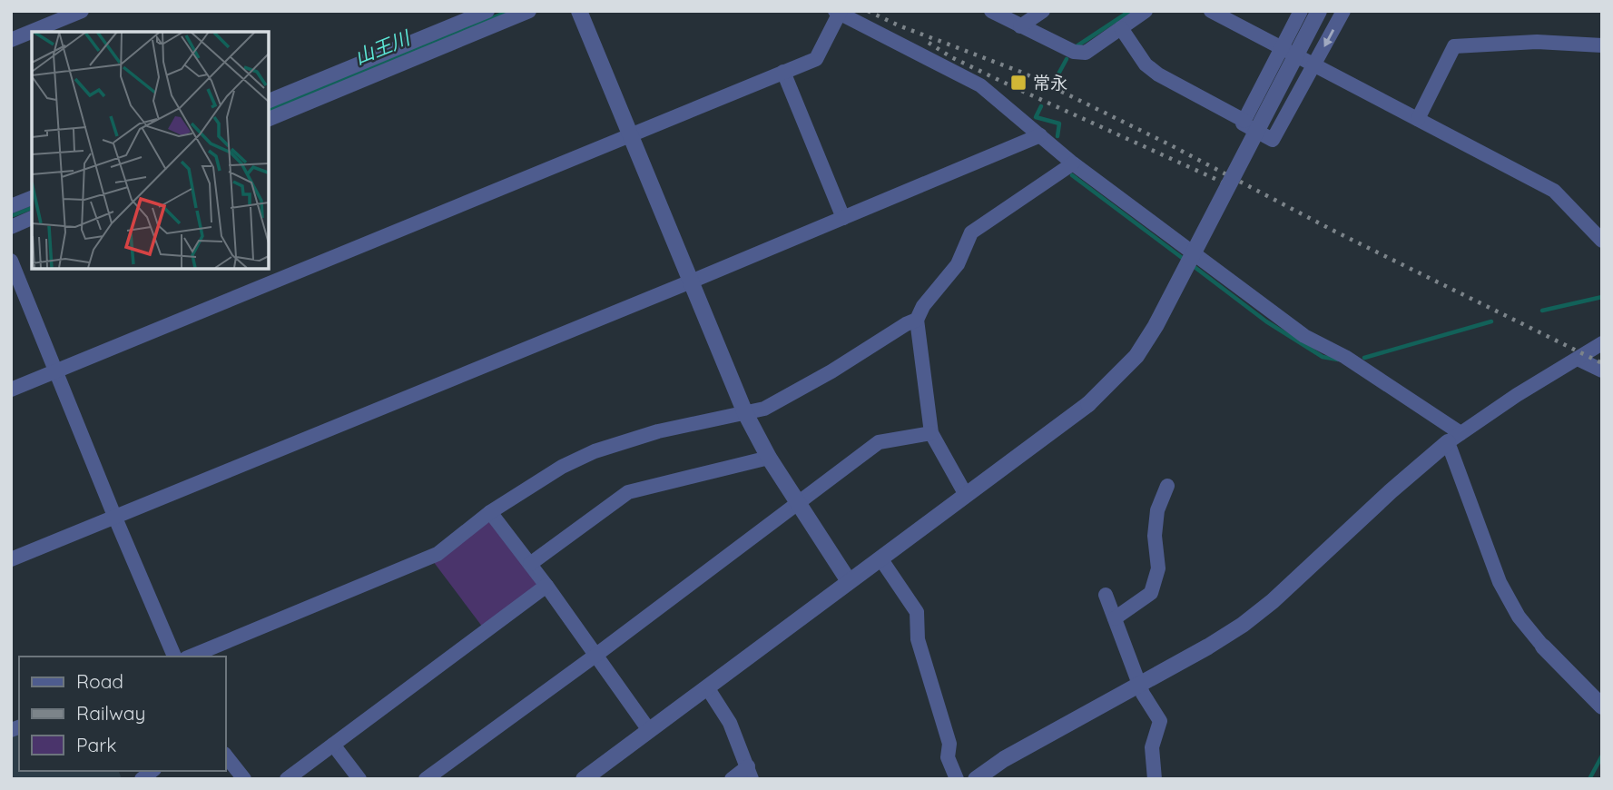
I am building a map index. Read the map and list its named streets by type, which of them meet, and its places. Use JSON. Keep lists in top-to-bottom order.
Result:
{
  "water": ["山王川"],
  "places": {
    "transit": ["常永"]
  },
  "legend": ["Road", "Railway", "Park"]
}
